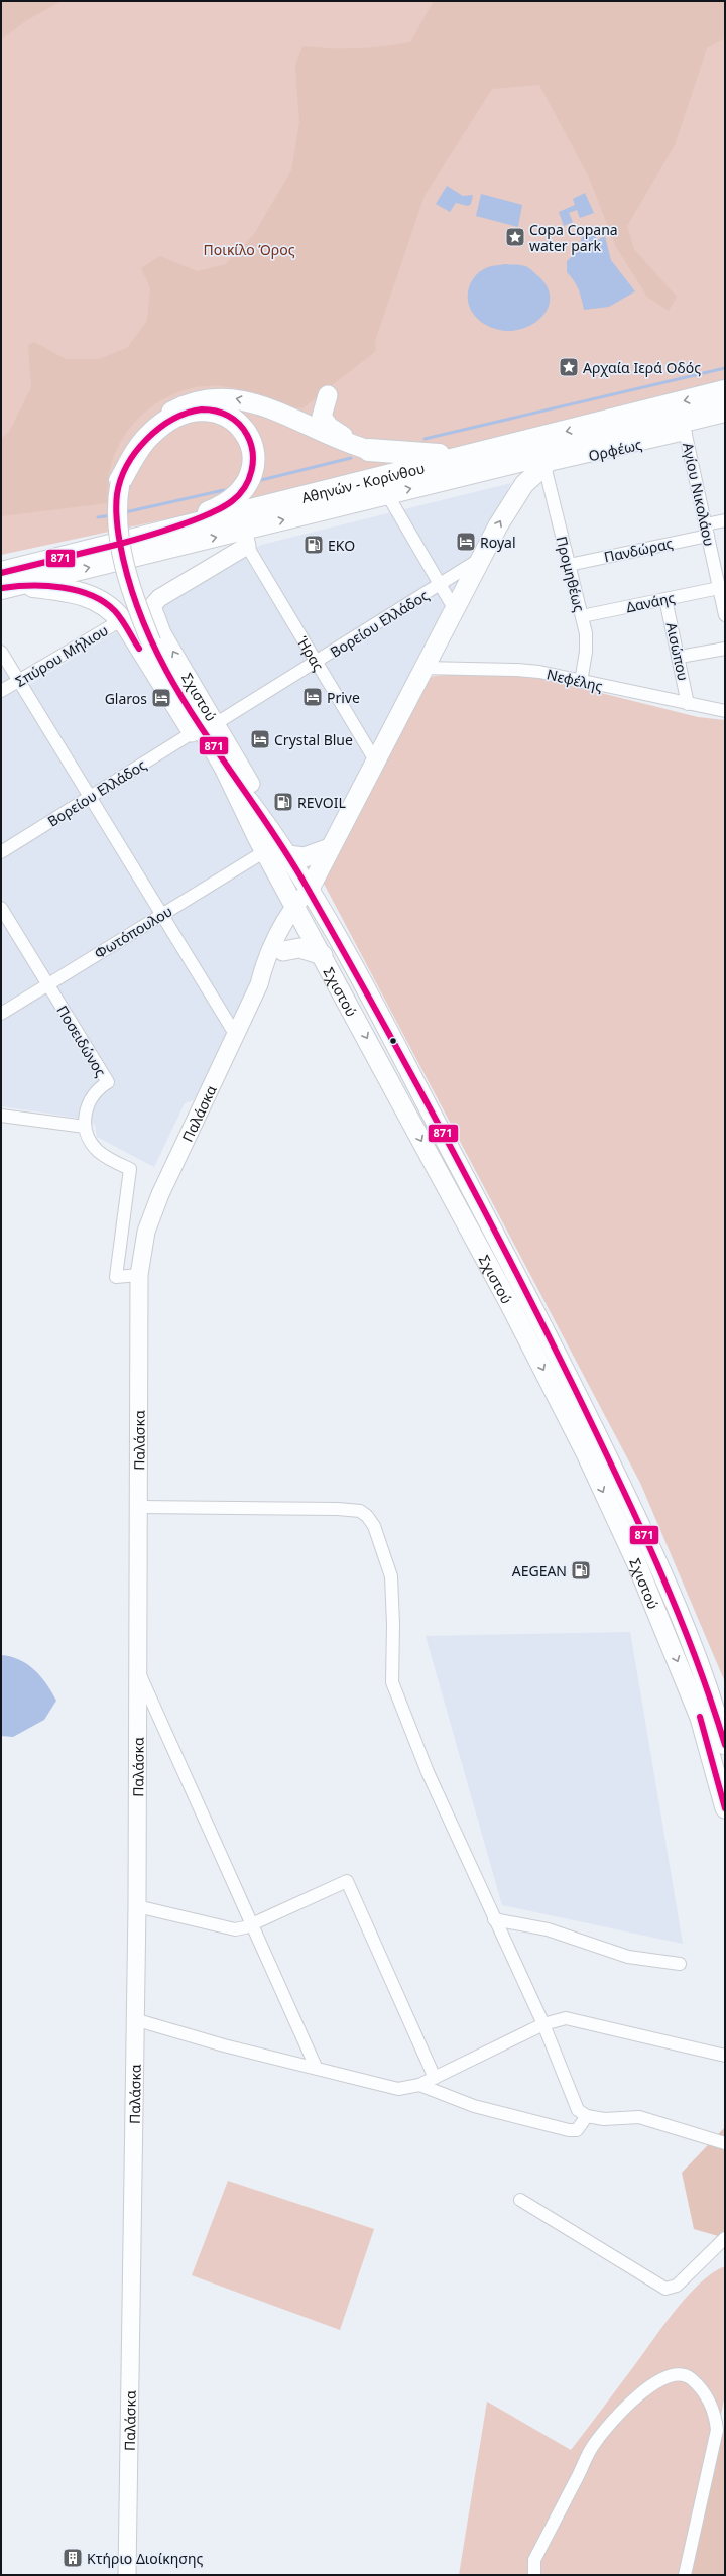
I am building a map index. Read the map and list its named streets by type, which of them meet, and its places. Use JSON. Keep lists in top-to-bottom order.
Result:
{
  "streets": {
    "highway": ["Αθηνών - Κορίνθου"],
    "main road": ["Σχιστού"],
    "street": [
      "Ορφέως",
      "Αγίου Νικολάου",
      "Πανδώρας",
      "Προμηθέως",
      "Δανάης",
      "Βορείου Ελλάδος",
      "Αισώπου",
      "Ήρας",
      "Σπύρου Μήλιου",
      "Νεφέλης",
      "Φωτόπουλου",
      "Ποσειδώνος",
      "Παλάσκα"
    ]
  },
  "crossings": [
    ["Ορφέως", "Αθηνών - Κορίνθου"],
    ["Ορφέως", "Αγίου Νικολάου"],
    ["Ορφέως", "Προμηθέως"],
    ["Αθηνών - Κορίνθου", "Αγίου Νικολάου"],
    ["Αθηνών - Κορίνθου", "Ήρας"],
    ["Αθηνών - Κορίνθου", "Σχιστού"],
    ["Αγίου Νικολάου", "Πανδώρας"],
    ["Αγίου Νικολάου", "Δανάης"],
    ["Πανδώρας", "Προμηθέως"],
    ["Προμηθέως", "Δανάης"],
    ["Προμηθέως", "Νεφέλης"],
    ["Δανάης", "Αισώπου"],
    ["Βορείου Ελλάδος", "Ήρας"],
    ["Βορείου Ελλάδος", "Σχιστού"],
    ["Αισώπου", "Νεφέλης"],
    ["Ήρας", "Σχιστού"],
    ["Σπύρου Μήλιου", "Σχιστού"],
    ["Σχιστού", "Φωτόπουλου"],
    ["Σχιστού", "Παλάσκα"],
    ["Φωτόπουλου", "Ποσειδώνος"]
  ],
  "parks": ["Ποικίλο Όρος"],
  "places": {
    "place": ["Copa Copana water park", "Αρχαία Ιερά Οδός"],
    "hotel": [
      "Royal",
      "Prive",
      "Glaros",
      "Crystal Blue"
    ],
    "fuel station": ["EKO", "REVOIL", "AEGEAN"],
    "building": ["Κτήριο Διοίκησης"]
  },
  "lines": ["transit line 871"]
}
